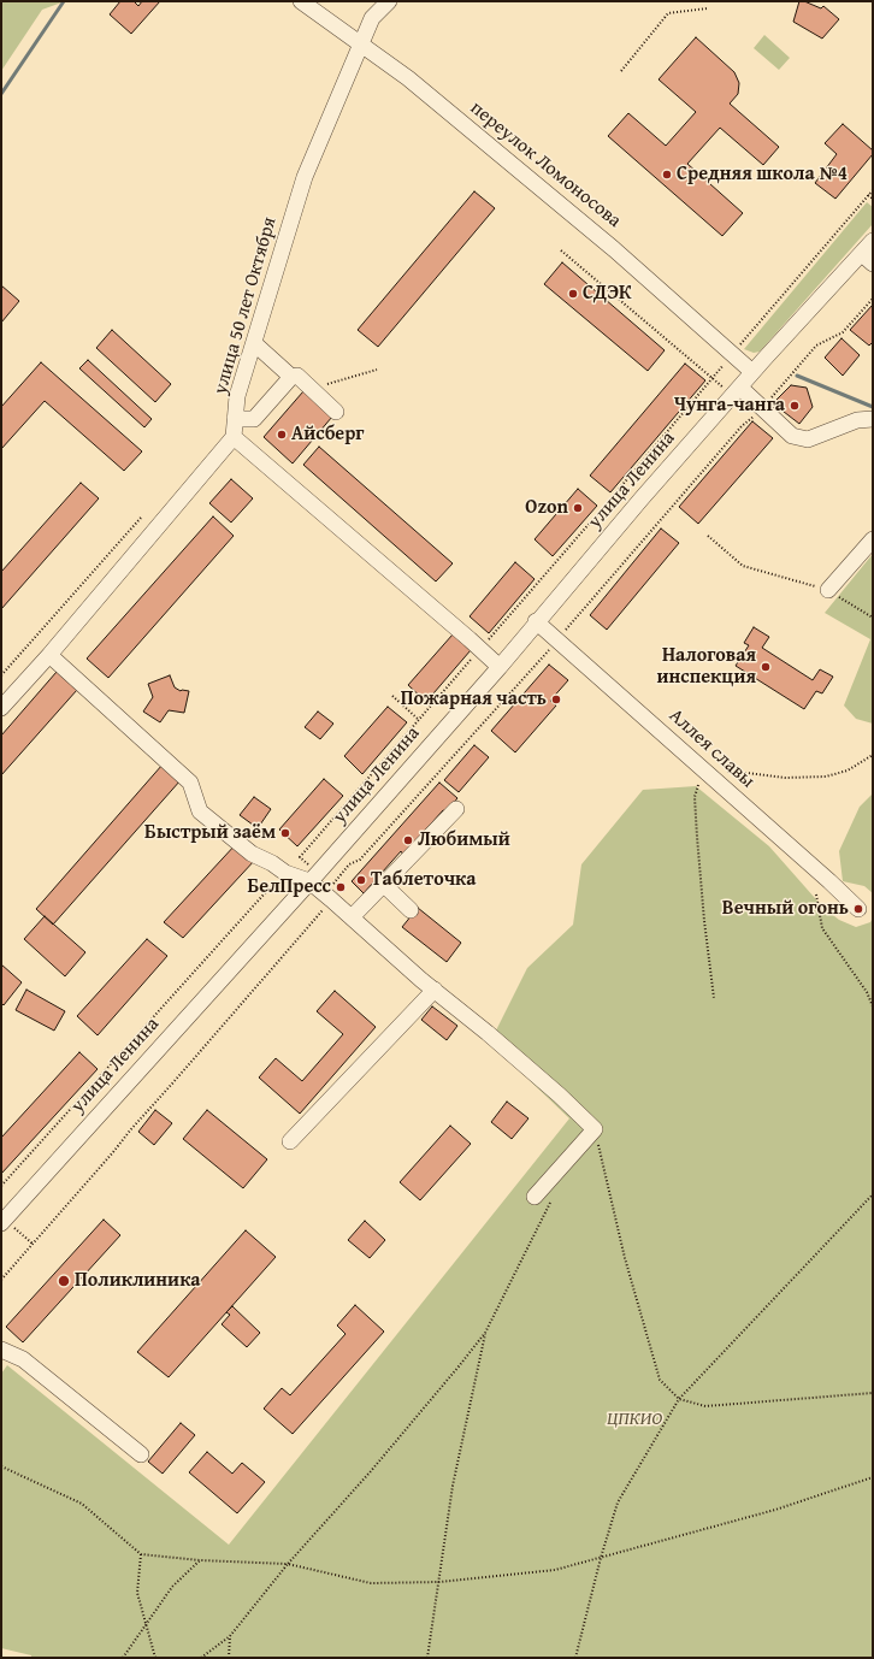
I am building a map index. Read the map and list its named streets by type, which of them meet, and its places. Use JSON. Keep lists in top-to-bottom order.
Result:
{
  "streets": {
    "street": [
      "переулок Ломоносова",
      "улица 50 лет Октября",
      "улица Ленина",
      "Аллея славы"
    ]
  },
  "crossings": [
    ["переулок Ломоносова", "улица 50 лет Октября"],
    ["переулок Ломоносова", "улица Ленина"],
    ["улица Ленина", "Аллея славы"]
  ],
  "parks": ["ЦПКИО"],
  "places": [
    "Средняя школа №4",
    "СДЭК",
    "Чунга-чанга",
    "Айсберг",
    "Ozon",
    "Налоговая инспекция",
    "Пожарная часть",
    "Быстрый заём",
    "Любимый",
    "Таблеточка",
    "БелПресс",
    "Вечный огонь",
    "Поликлиника"
  ]
}
